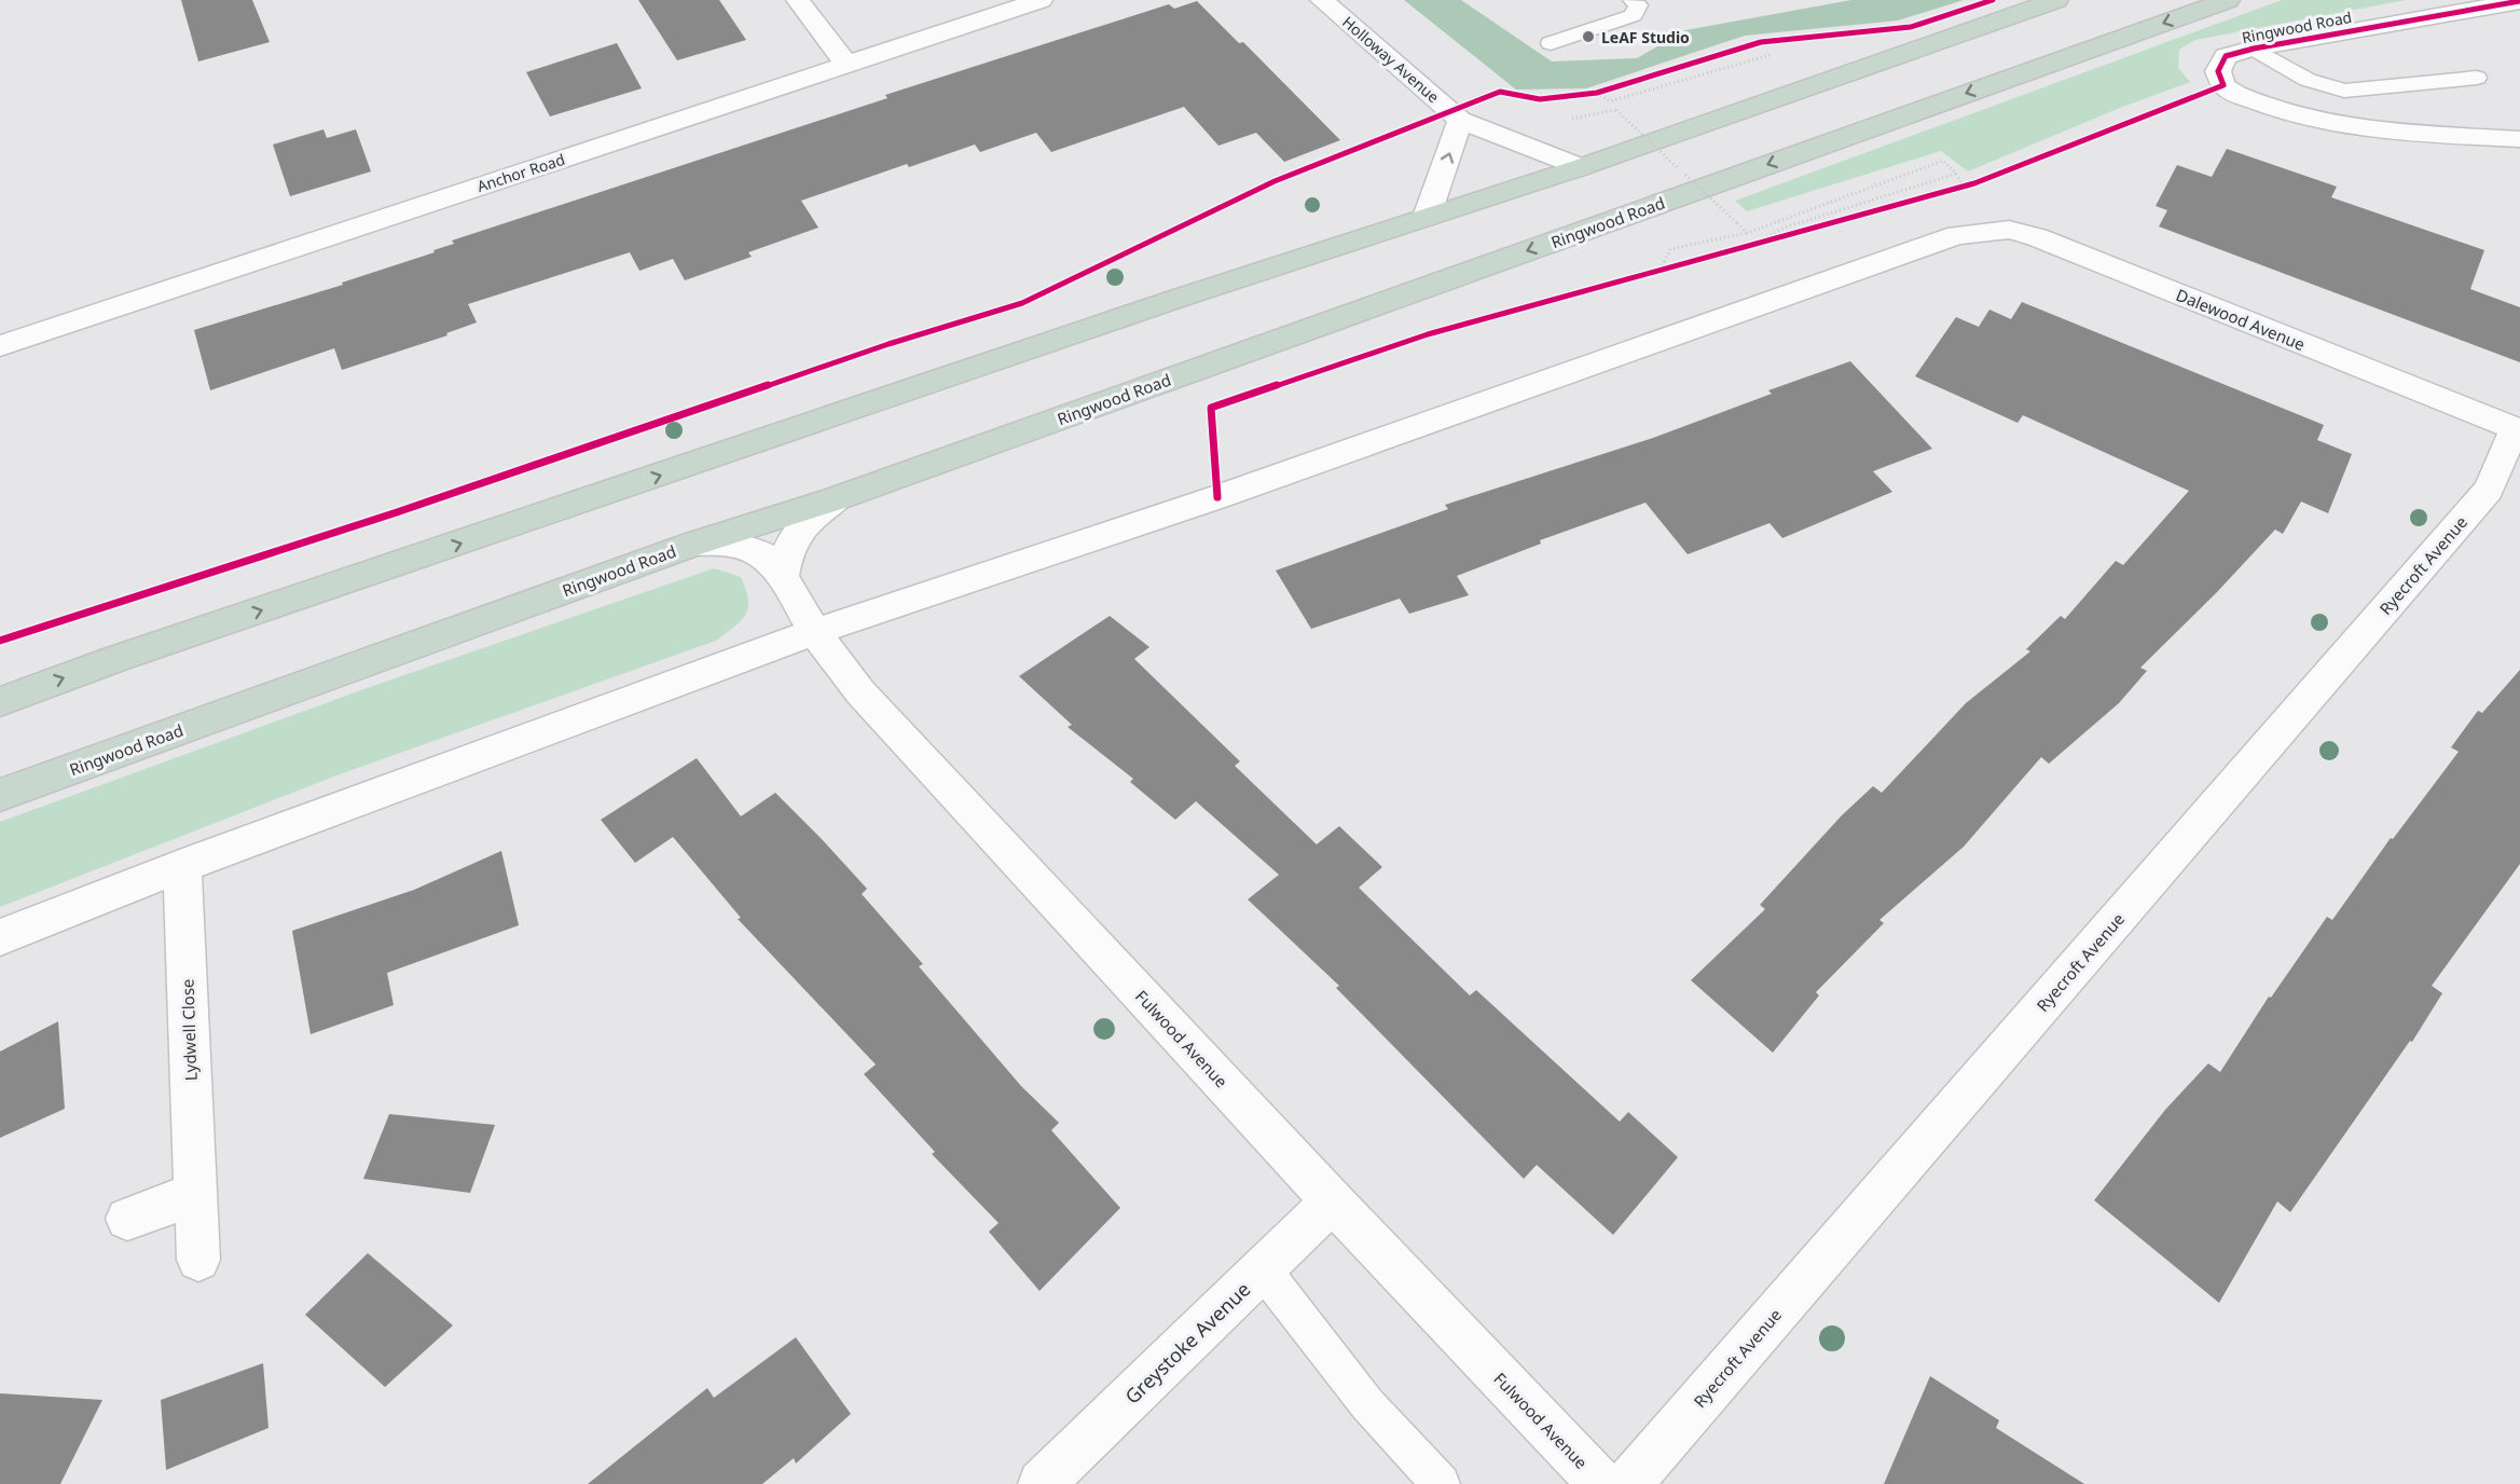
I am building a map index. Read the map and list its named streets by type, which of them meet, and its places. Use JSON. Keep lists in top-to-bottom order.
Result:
{
  "streets": {
    "highway": ["Ringwood Road"],
    "street": [
      "Holloway Avenue",
      "Anchor Road",
      "Dalewood Avenue",
      "Ryecroft Avenue",
      "Lydwell Close",
      "Fulwood Avenue",
      "Greystoke Avenue"
    ]
  },
  "crossings": [
    ["Ringwood Road", "Fulwood Avenue"],
    ["Dalewood Avenue", "Ryecroft Avenue"],
    ["Dalewood Avenue", "Fulwood Avenue"],
    ["Fulwood Avenue", "Greystoke Avenue"]
  ],
  "places": ["LeAF Studio"]
}
